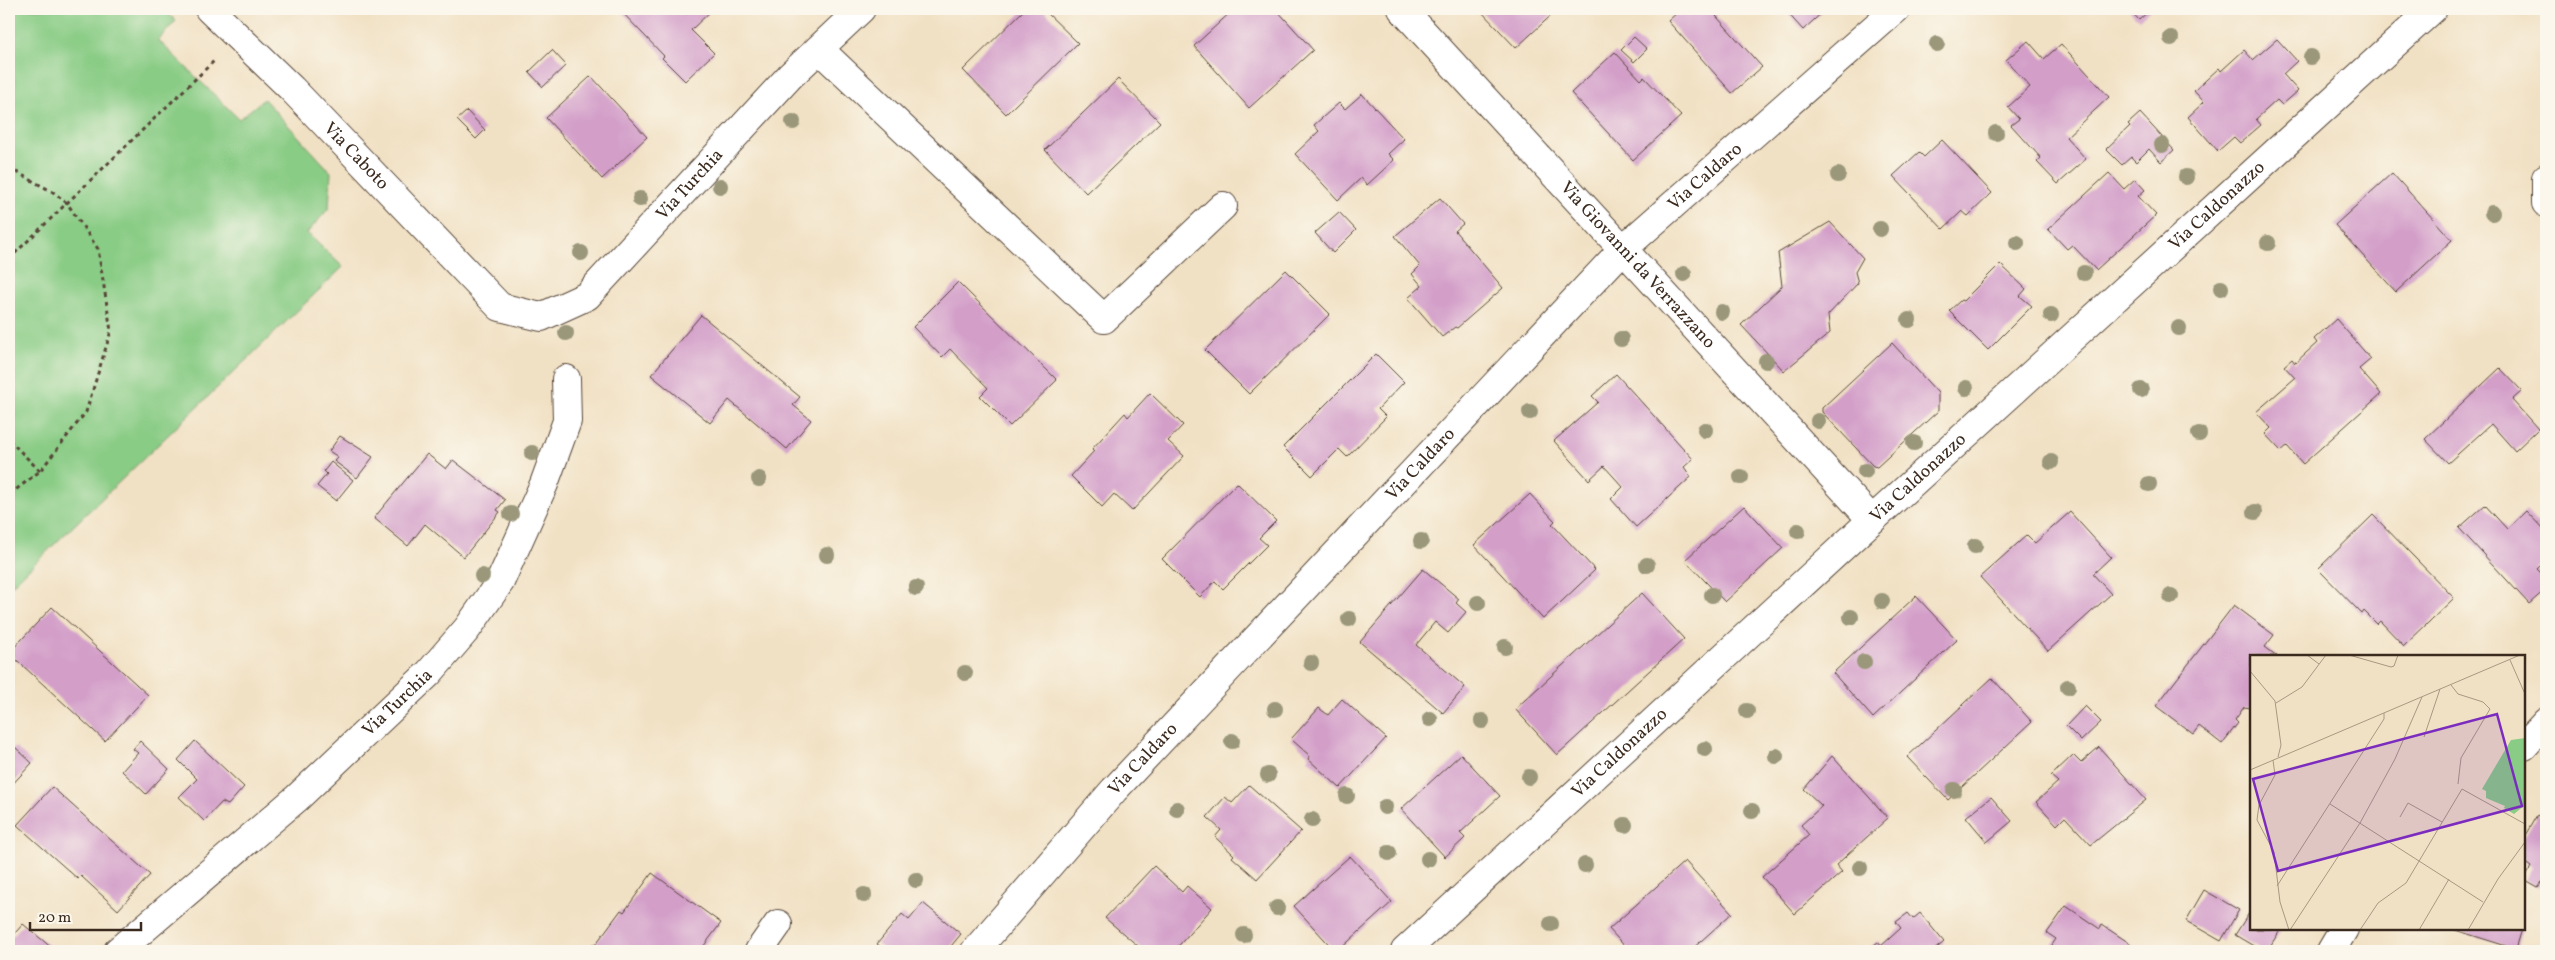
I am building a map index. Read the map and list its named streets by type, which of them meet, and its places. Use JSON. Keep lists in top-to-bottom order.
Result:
{
  "streets": {
    "street": [
      "Via Caboto",
      "Via Caldaro",
      "Via Turchia",
      "Via Caldonazzo",
      "Via Giovanni da Verrazzano"
    ]
  },
  "crossings": [
    ["Via Caboto", "Via Turchia"],
    ["Via Caldaro", "Via Giovanni da Verrazzano"],
    ["Via Caldonazzo", "Via Giovanni da Verrazzano"]
  ],
  "scale_bar": "20 m"
}
